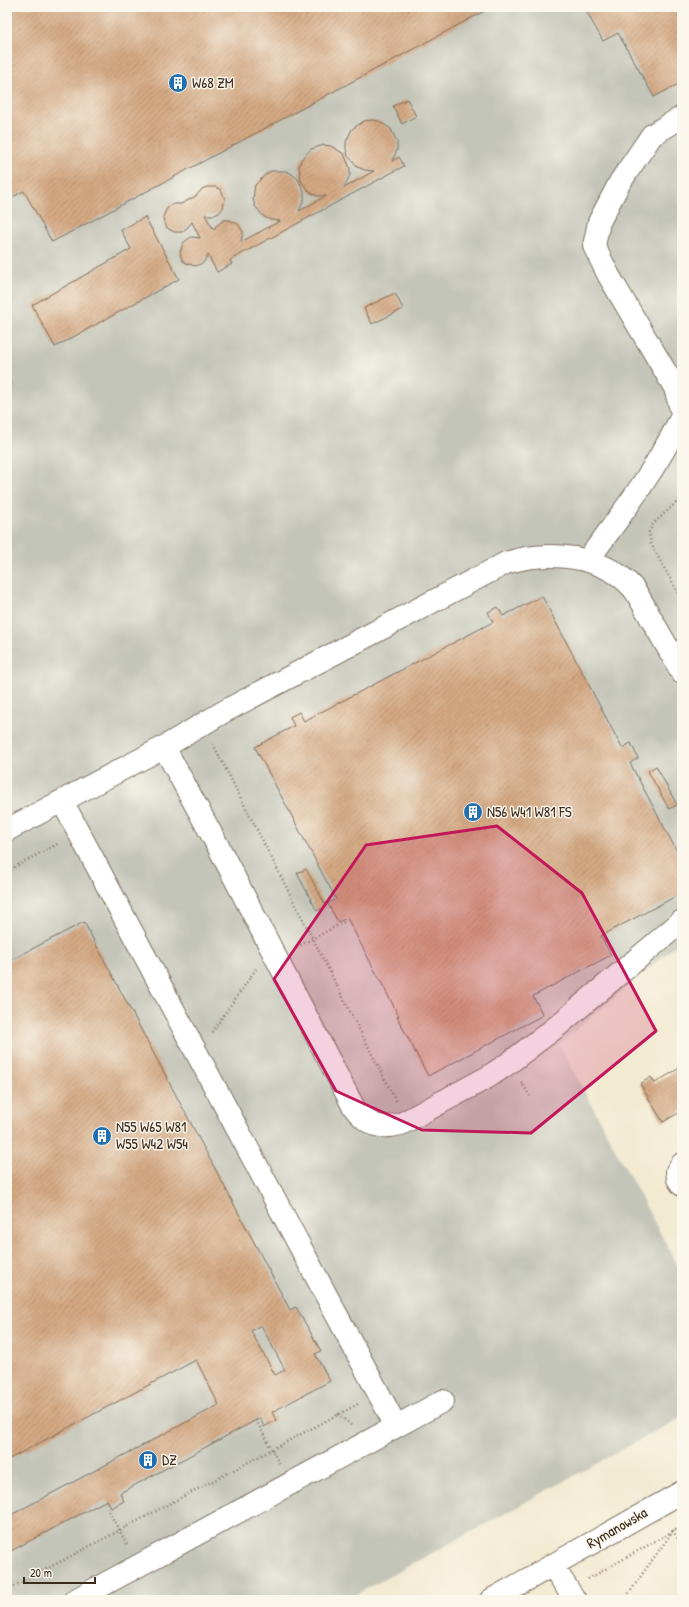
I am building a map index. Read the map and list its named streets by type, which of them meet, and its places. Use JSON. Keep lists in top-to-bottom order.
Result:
{
  "streets": {
    "street": ["Rymanowska"]
  },
  "places": {
    "building": [
      "W68 ZM",
      "N56 W41 W81 FS",
      "N55 W65 W81 W55 W42 W54",
      "DZ"
    ]
  },
  "scale_bar": "20 m"
}
